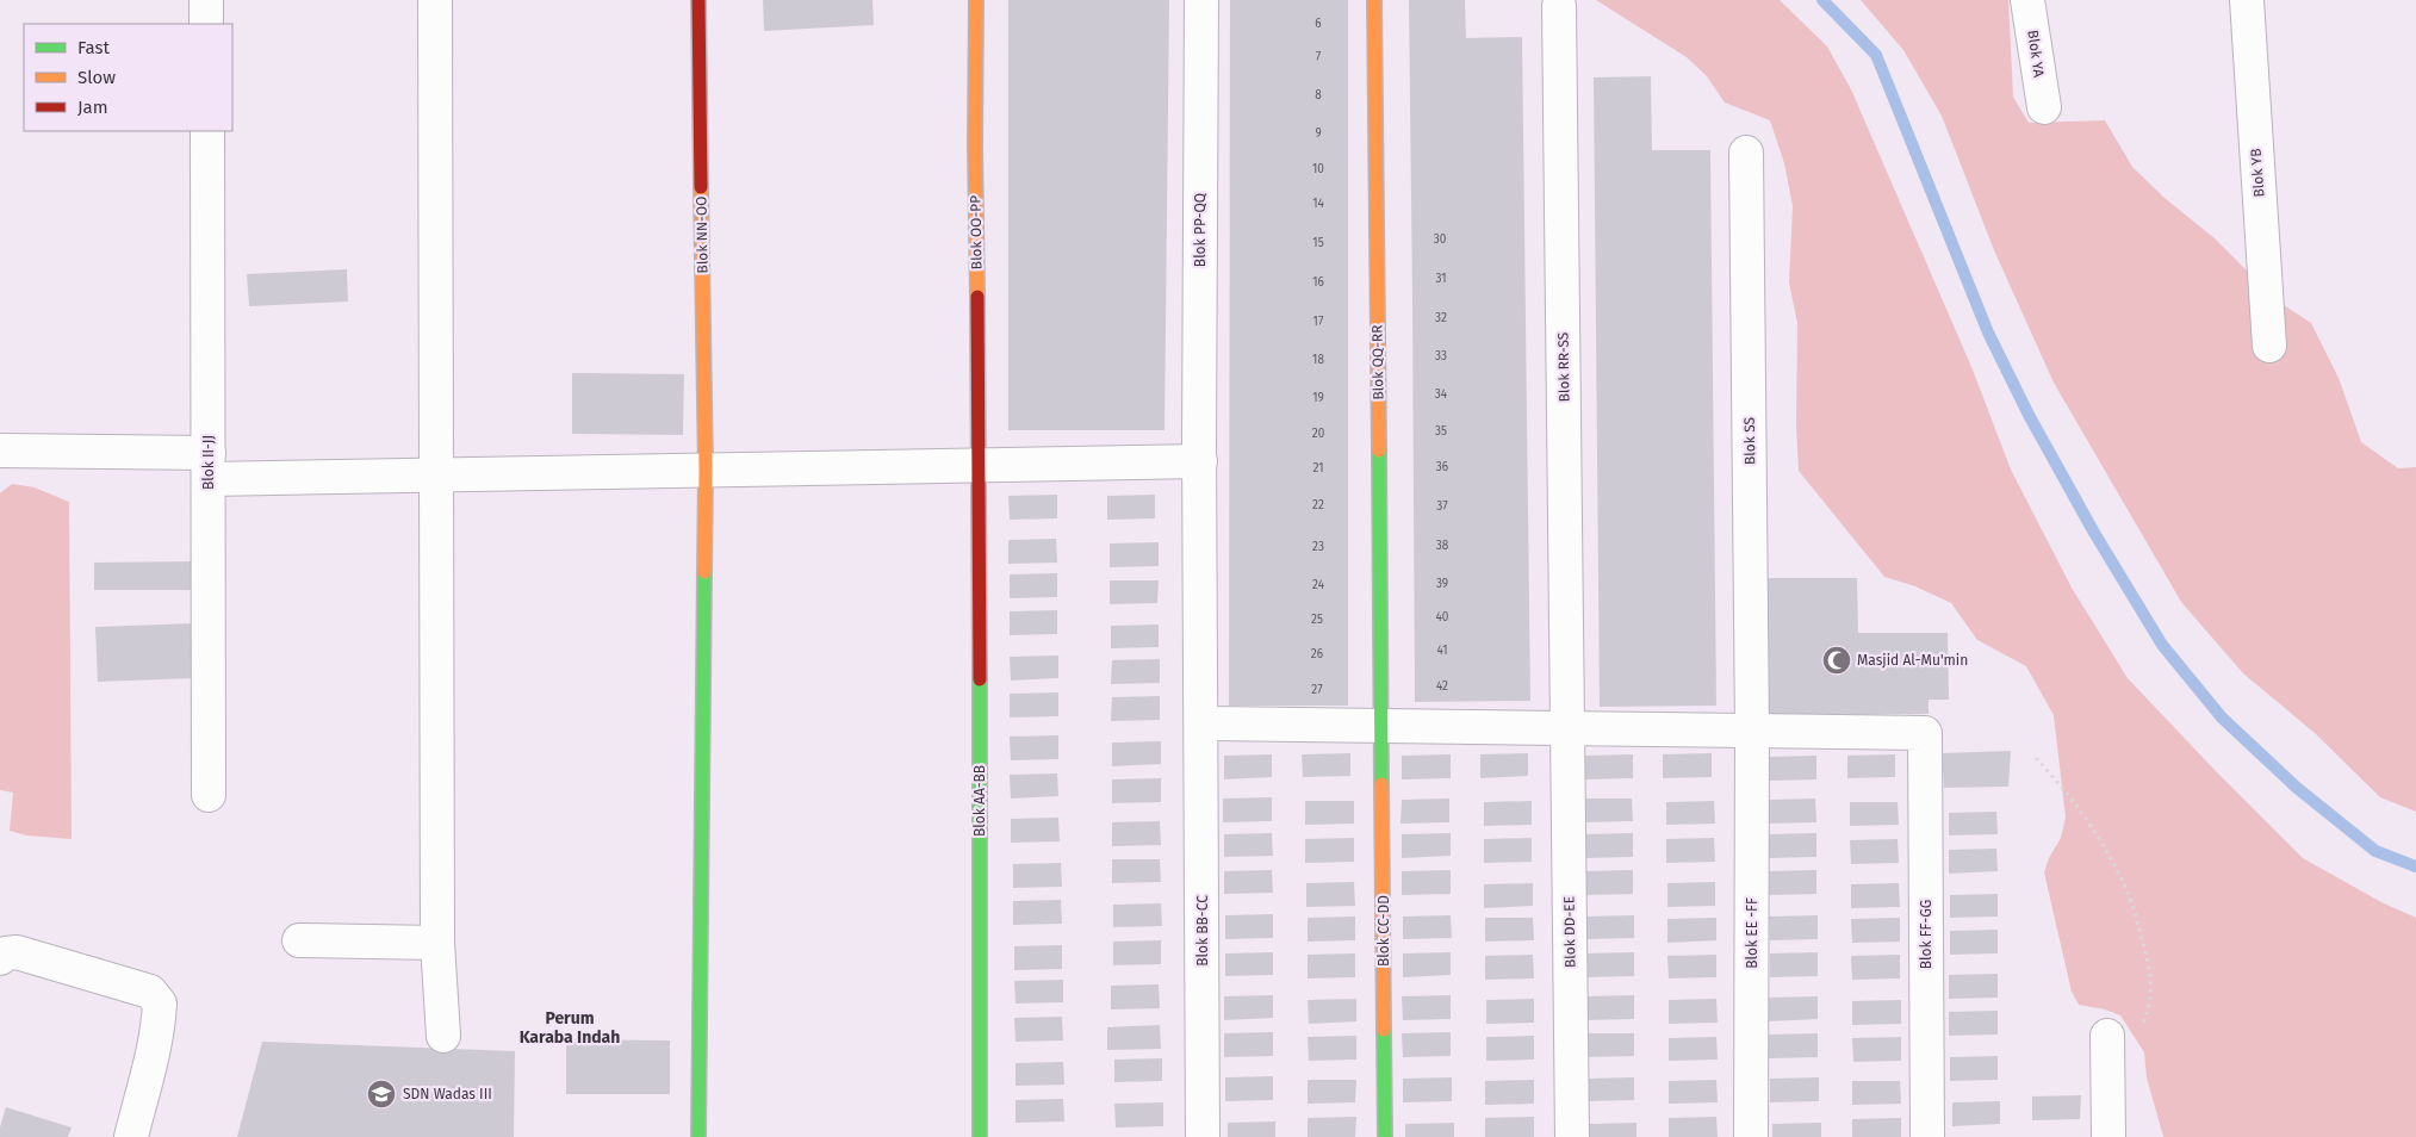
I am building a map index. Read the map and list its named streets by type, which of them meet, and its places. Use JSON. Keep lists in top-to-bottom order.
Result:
{
  "streets": {
    "street": [
      "Blok YA",
      "Blok YB",
      "Blok PP-QQ",
      "Blok OO-PP",
      "Blok NN-OO",
      "Blok QQ-RR",
      "Blok RR-SS",
      "Blok SS",
      "Blok II-JJ",
      "Blok AA-BB",
      "Blok BB-CC",
      "Blok CC-DD",
      "Blok DD-EE",
      "Blok EE -FF",
      "Blok FF-GG"
    ]
  },
  "crossings": [
    ["Blok PP-QQ", "Blok BB-CC"],
    ["Blok OO-PP", "Blok AA-BB"],
    ["Blok QQ-RR", "Blok CC-DD"],
    ["Blok RR-SS", "Blok DD-EE"],
    ["Blok SS", "Blok EE -FF"],
    ["Blok SS", "Blok FF-GG"],
    ["Blok EE -FF", "Blok FF-GG"]
  ],
  "districts": ["Perum Karaba Indah"],
  "places": {
    "mosque": ["Masjid Al-Mu'min"],
    "school or university": ["SDN Wadas III"]
  },
  "house_numbers": [
    "6",
    "7",
    "8",
    "9",
    "10",
    "14",
    "30",
    "15",
    "31",
    "16",
    "32",
    "17",
    "33",
    "18",
    "34",
    "19",
    "35",
    "20",
    "36",
    "21",
    "22",
    "37",
    "38",
    "23",
    "39",
    "24",
    "40",
    "25",
    "41",
    "26",
    "42",
    "27"
  ],
  "legend": ["Fast", "Slow", "Jam"]
}
